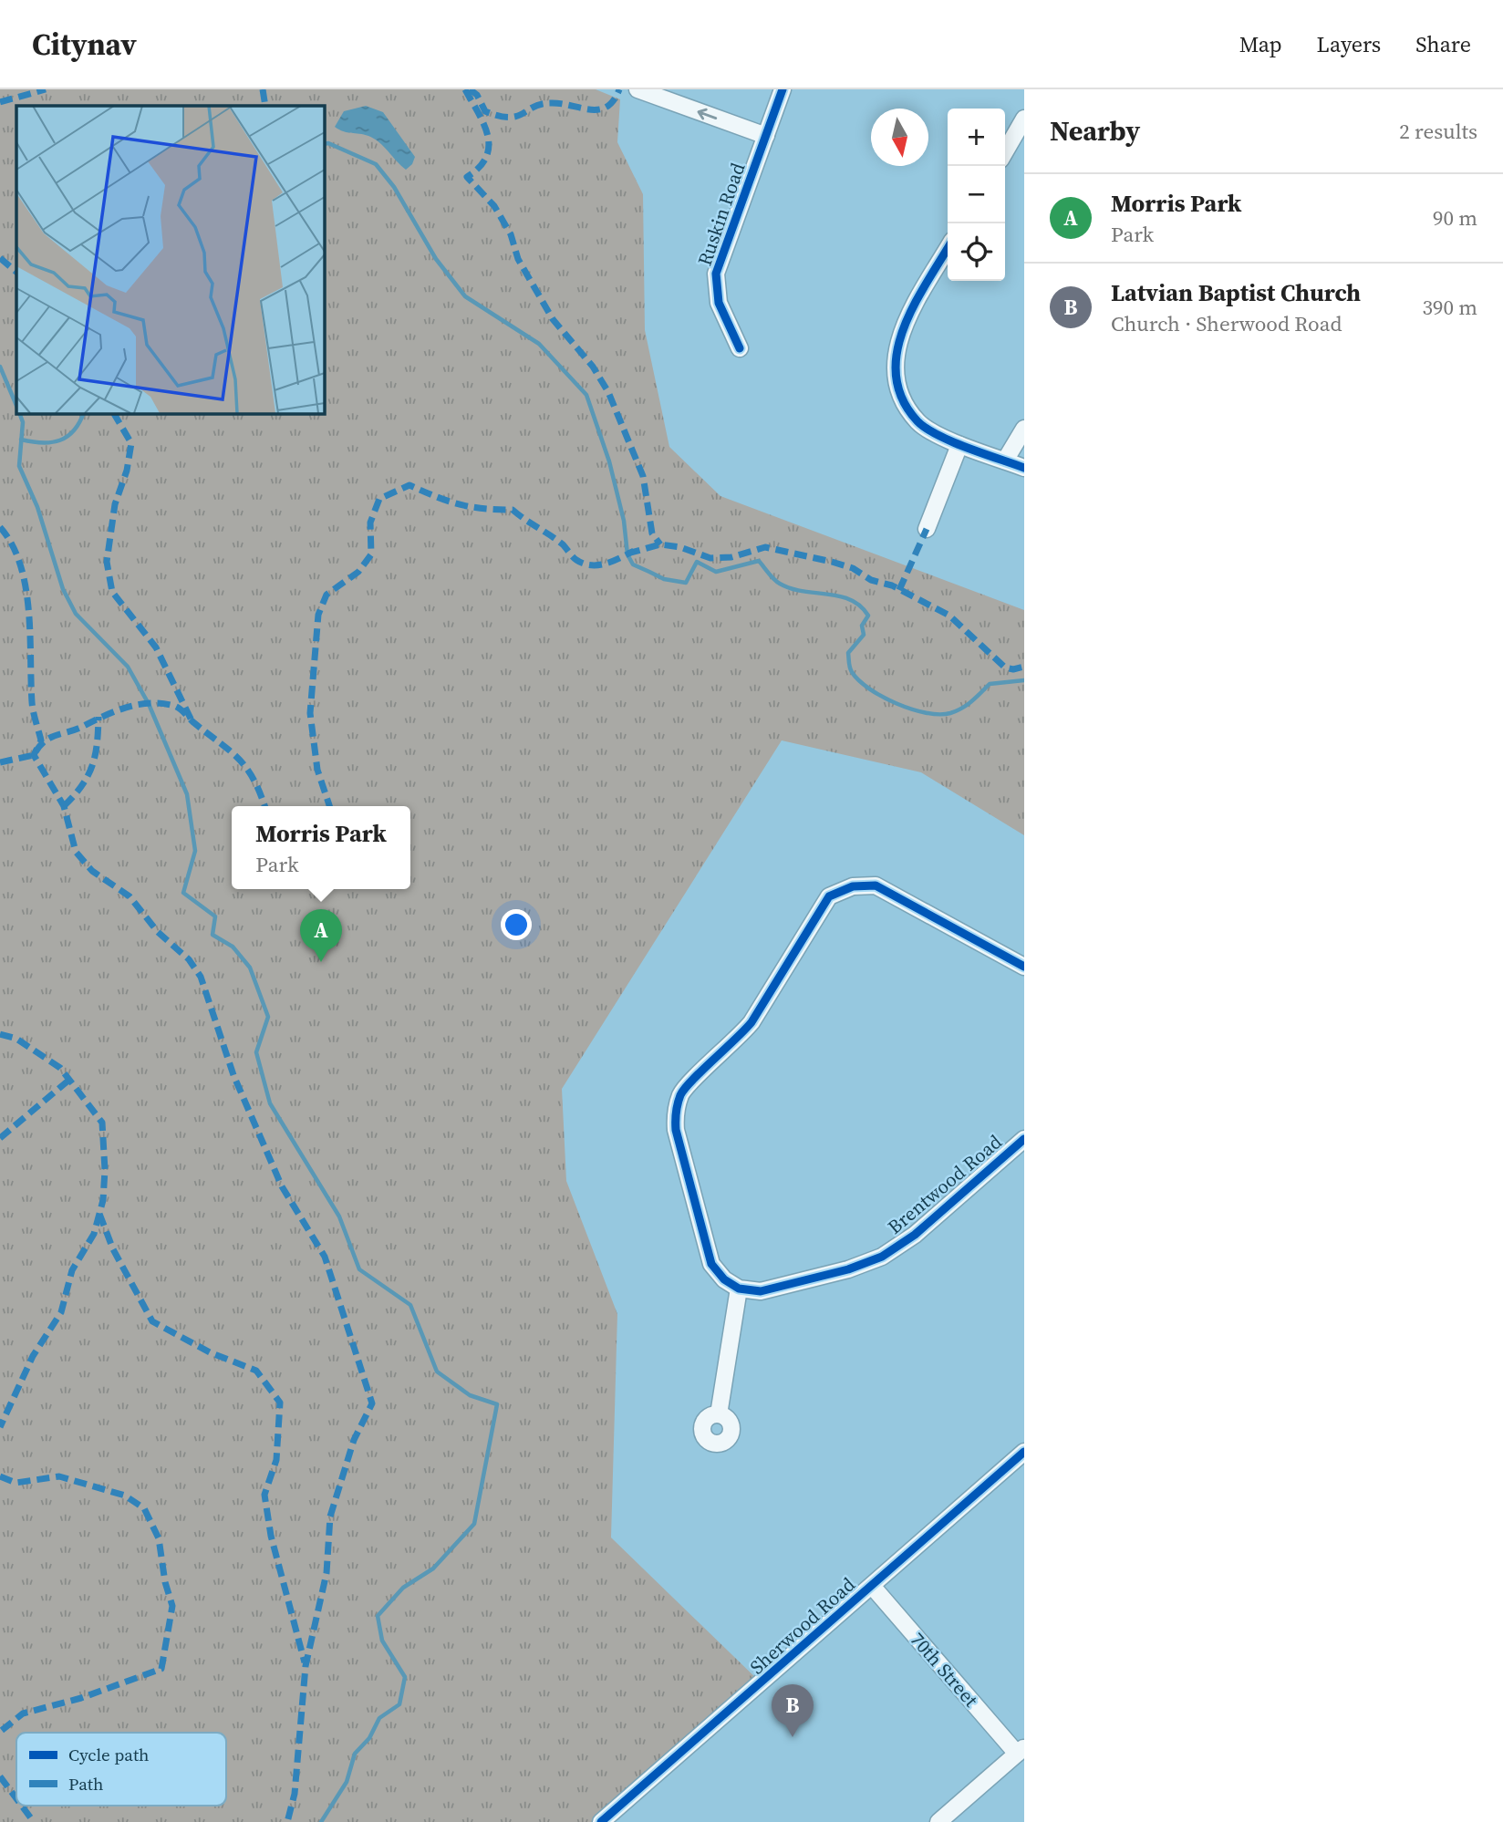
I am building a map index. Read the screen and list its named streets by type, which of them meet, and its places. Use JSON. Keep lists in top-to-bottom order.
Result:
{
  "streets": {
    "street": [
      "Ruskin Road",
      "Brentwood Road",
      "Sherwood Road",
      "70th Street"
    ]
  },
  "crossings": [
    ["Sherwood Road", "70th Street"]
  ],
  "legend": ["Cycle path", "Path"],
  "north": "bottom",
  "page": {
    "header": "Citynav",
    "nav": ["Map", "Layers", "Share"],
    "heading": ["Nearby", "2 results"],
    "map_buttons": ["+", "−"],
    "list": [
      {
        "mark": "A",
        "name": "Morris Park",
        "note": "Park",
        "value": "90 m"
      },
      {
        "mark": "B",
        "name": "Latvian Baptist Church",
        "note": "Church · Sherwood Road",
        "value": "390 m"
      }
    ],
    "popup": ["Morris Park", "Park"],
    "pins": ["A", "B"]
  }
}
